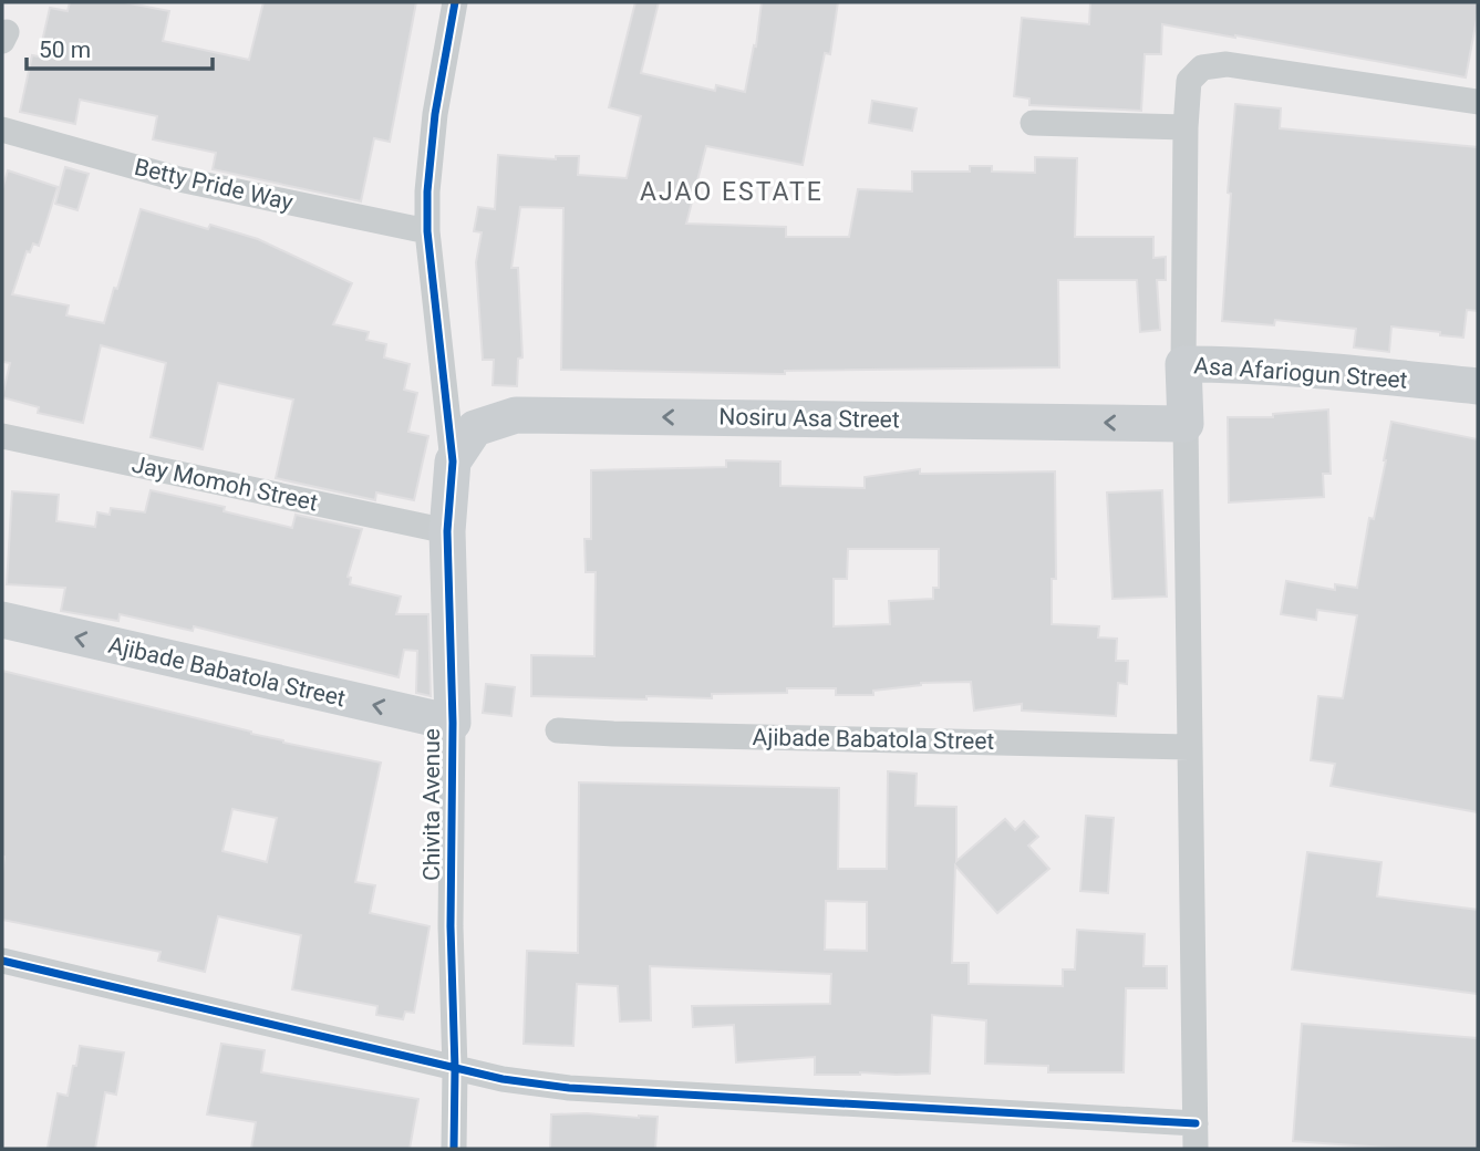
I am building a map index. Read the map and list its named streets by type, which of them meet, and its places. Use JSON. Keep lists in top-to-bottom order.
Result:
{
  "streets": {
    "street": [
      "Betty Pride Way",
      "Asa Afariogun Street",
      "Nosiru Asa Street",
      "Jay Momoh Street",
      "Ajibade Babatola Street",
      "Chivita Avenue"
    ]
  },
  "crossings": [
    ["Asa Afariogun Street", "Nosiru Asa Street"],
    ["Nosiru Asa Street", "Chivita Avenue"],
    ["Jay Momoh Street", "Chivita Avenue"],
    ["Ajibade Babatola Street", "Chivita Avenue"]
  ],
  "one_way": ["Nosiru Asa Street", "Ajibade Babatola Street"],
  "districts": ["AJAO ESTATE"],
  "scale_bar": "50 m"
}
